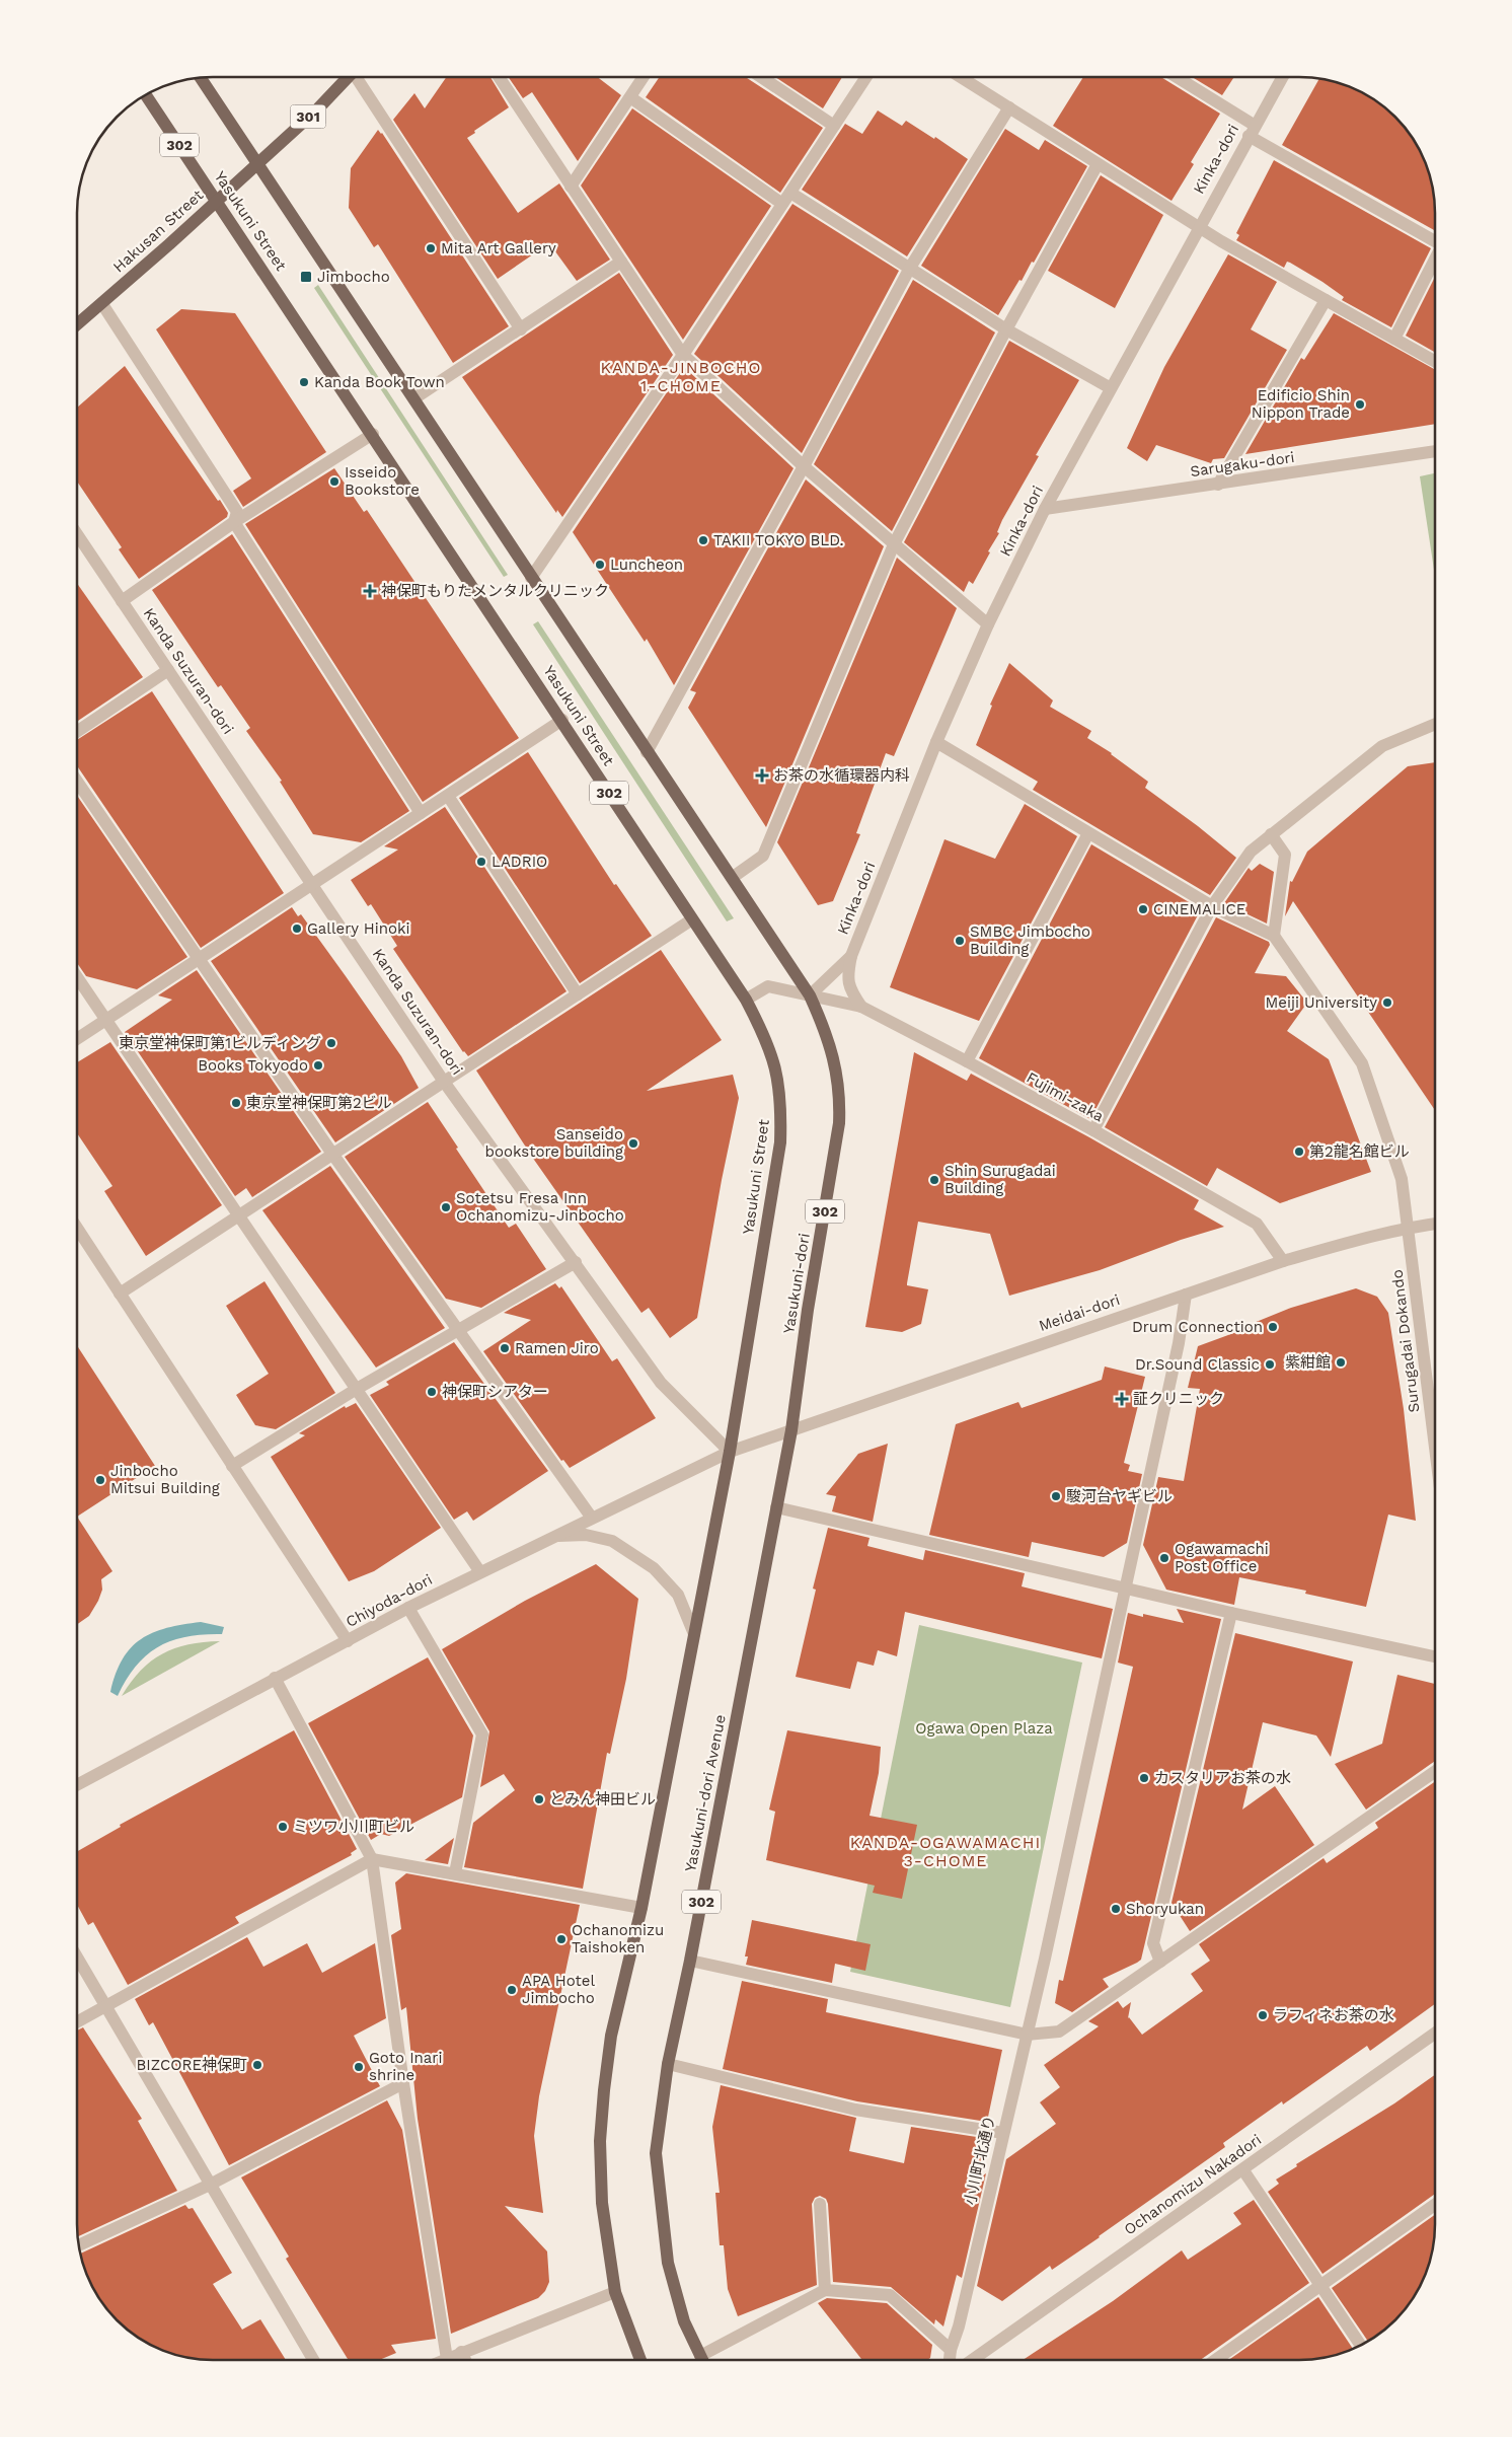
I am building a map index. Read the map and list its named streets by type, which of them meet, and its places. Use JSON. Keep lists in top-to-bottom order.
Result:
{
  "streets": {
    "main road": [
      "301",
      "302",
      "Yasukuni Street",
      "Hakusan Street",
      "Yasukuni-dori",
      "Yasukuni-dori Avenue"
    ],
    "street": [
      "Kinka-dori",
      "Sarugaku-dori",
      "Kanda Suzuran-dori",
      "Fujimi-zaka",
      "Meidai-dori",
      "Surugadai Dokando",
      "Chiyoda-dori",
      "小川町北通り",
      "Ochanomizu Nakadori"
    ]
  },
  "crossings": [
    ["302", "Kinka-dori"],
    ["302", "Yasukuni Street"],
    ["302", "Hakusan Street"],
    ["302", "Kanda Suzuran-dori"],
    ["302", "Fujimi-zaka"],
    ["302", "Yasukuni-dori"],
    ["302", "Meidai-dori"],
    ["302", "Chiyoda-dori"],
    ["Kinka-dori", "Sarugaku-dori"],
    ["Kinka-dori", "Fujimi-zaka"],
    ["Kinka-dori", "Yasukuni-dori"],
    ["Yasukuni Street", "Hakusan Street"],
    ["Yasukuni Street", "Kanda Suzuran-dori"],
    ["Yasukuni Street", "Fujimi-zaka"],
    ["Yasukuni Street", "Meidai-dori"],
    ["Yasukuni Street", "Chiyoda-dori"],
    ["Kanda Suzuran-dori", "Meidai-dori"],
    ["Kanda Suzuran-dori", "Chiyoda-dori"],
    ["Fujimi-zaka", "Yasukuni-dori"],
    ["Fujimi-zaka", "Meidai-dori"],
    ["Yasukuni-dori", "Meidai-dori"],
    ["Yasukuni-dori", "Yasukuni-dori Avenue"],
    ["Meidai-dori", "Surugadai Dokando"],
    ["Meidai-dori", "Chiyoda-dori"],
    ["Meidai-dori", "Yasukuni-dori Avenue"],
    ["Meidai-dori", "小川町北通り"]
  ],
  "districts": ["KANDA-JINBOCHO 1-CHOME", "KANDA-OGAWAMACHI 3-CHOME"],
  "parks": ["Ogawa Open Plaza"],
  "places": {
    "other": [
      "Mita Art Gallery",
      "Kanda Book Town",
      "Edificio Shin Nippon Trade",
      "Isseido Bookstore",
      "TAKII TOKYO BLD.",
      "Luncheon",
      "LADRIO",
      "CINEMALICE",
      "Gallery Hinoki",
      "SMBC Jimbocho Building",
      "Meiji University",
      "東京堂神保町第1ビルディング",
      "Books Tokyodo",
      "東京堂神保町第2ビル",
      "Sanseido bookstore building",
      "第2龍名館ビル",
      "Shin Surugadai Building",
      "Sotetsu Fresa Inn Ochanomizu-Jinbocho",
      "Drum Connection",
      "Ramen Jiro",
      "紫紺館",
      "Dr.Sound Classic",
      "神保町シアター",
      "Jinbocho Mitsui Building",
      "駿河台ヤギビル",
      "Ogawamachi Post Office",
      "カスタリアお茶の水",
      "とみん神田ビル",
      "ミツワ小川町ビル",
      "Shoryukan",
      "Ochanomizu Taishoken",
      "APA Hotel Jimbocho",
      "ラフィネお茶の水",
      "BIZCORE神保町",
      "Goto Inari shrine"
    ],
    "transit": ["Jimbocho"],
    "health": ["神保町もりたメンタルクリニック", "お茶の水循環器内科", "証クリニック"]
  }
}
